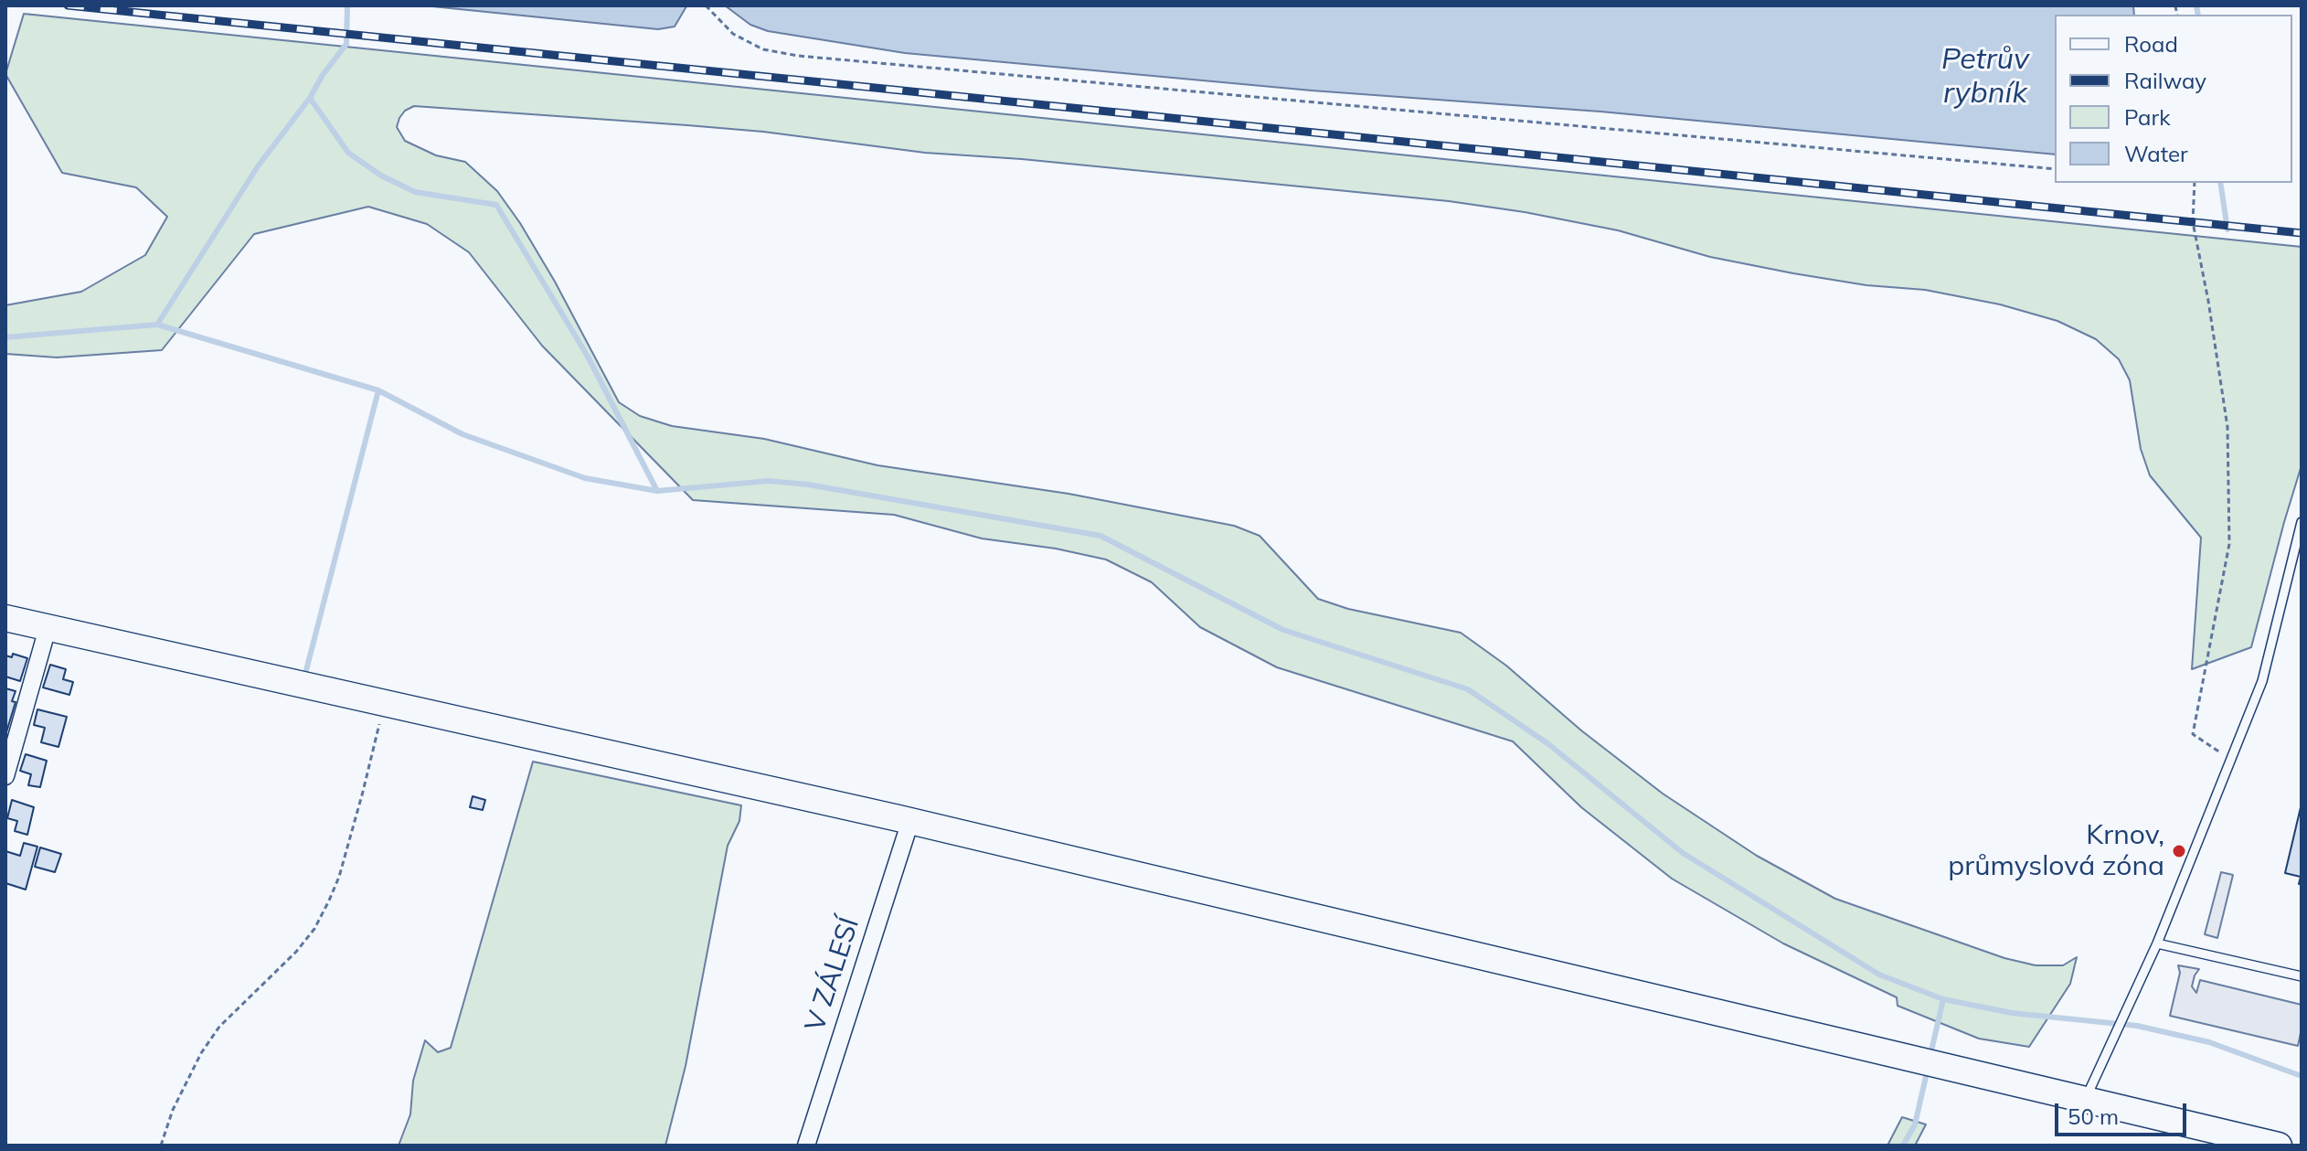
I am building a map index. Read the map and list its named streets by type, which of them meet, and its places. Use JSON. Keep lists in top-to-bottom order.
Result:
{
  "streets": {
    "street": ["V ZÁLESÍ"]
  },
  "water": ["Petrův rybník"],
  "places": ["Krnov, průmyslová zóna"],
  "legend": [
    "Road",
    "Railway",
    "Park",
    "Water"
  ],
  "scale_bar": "50 m"
}
